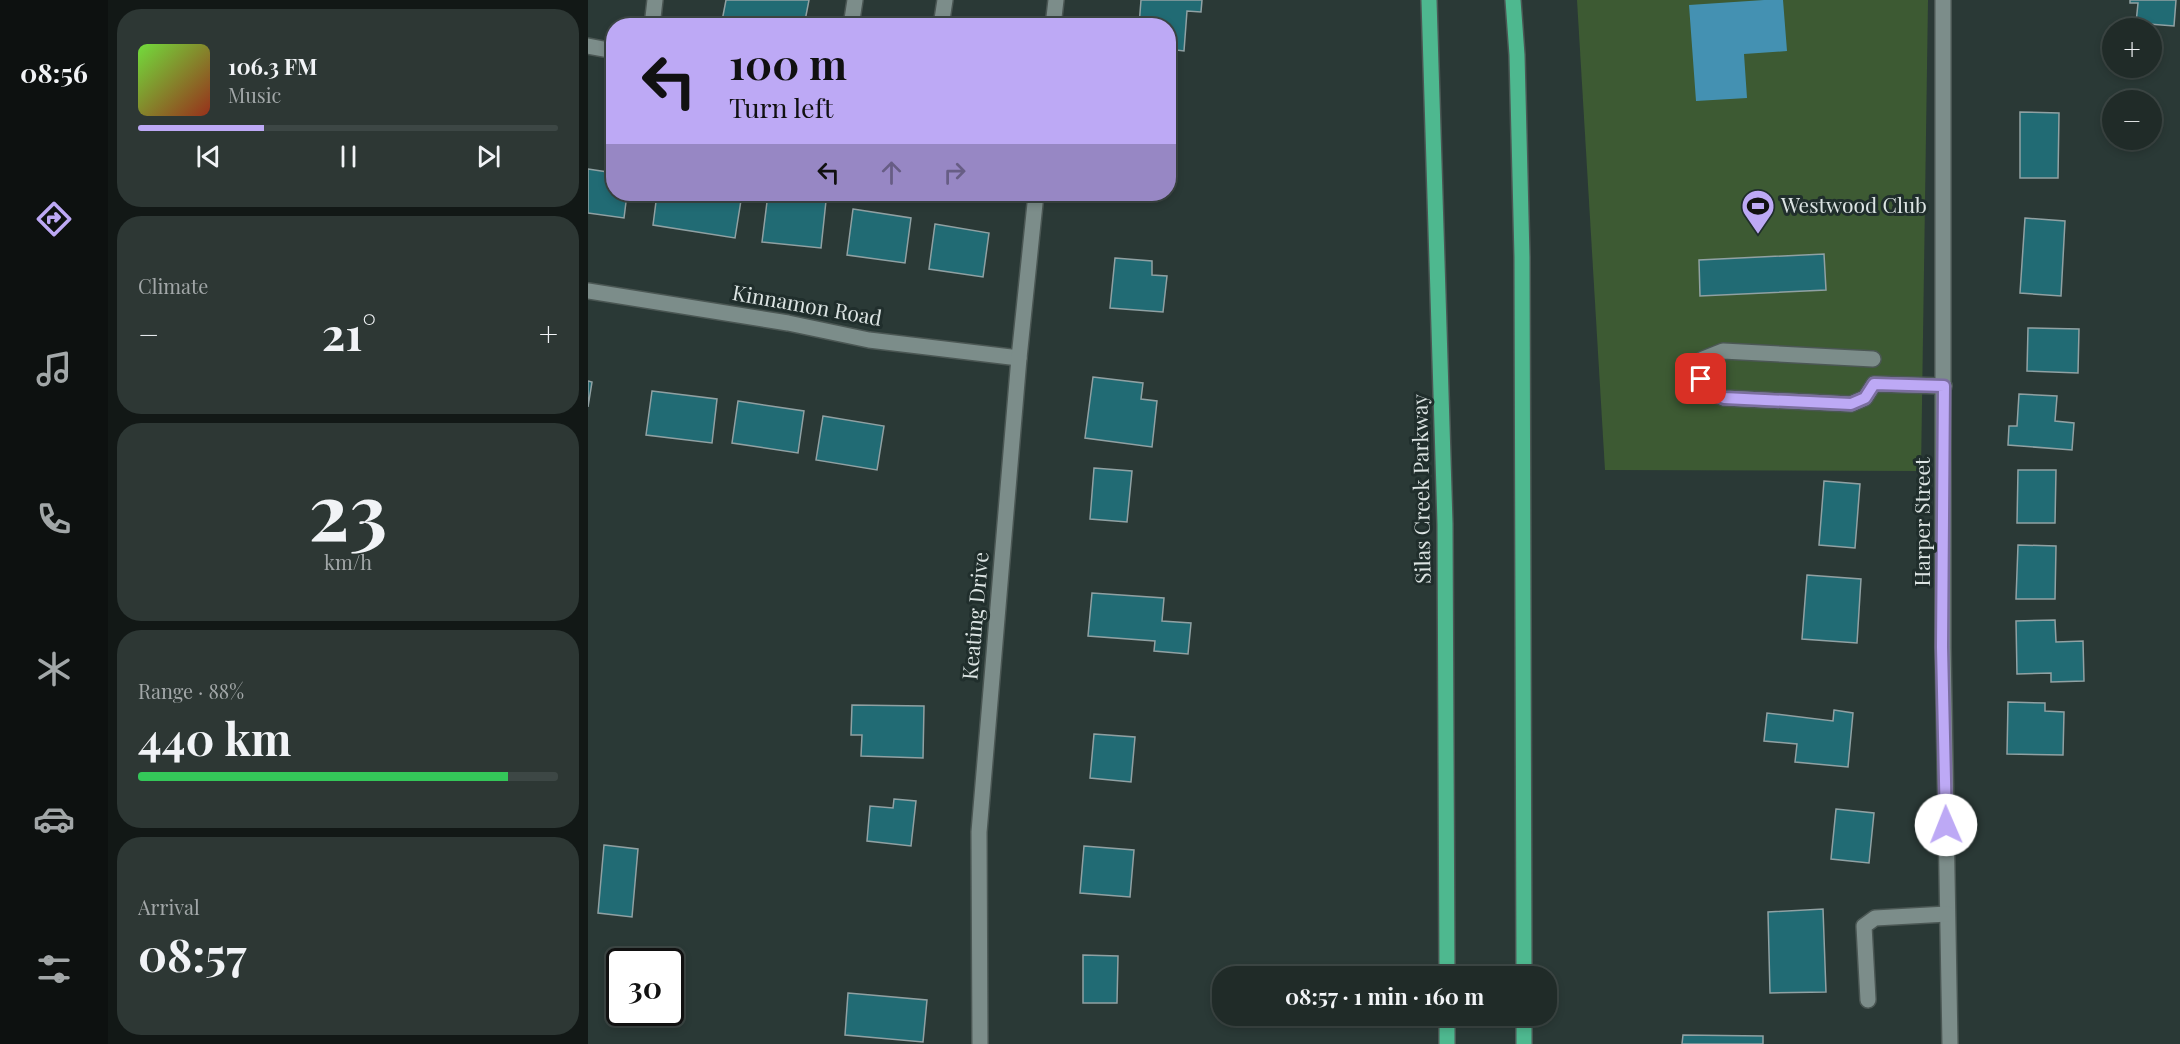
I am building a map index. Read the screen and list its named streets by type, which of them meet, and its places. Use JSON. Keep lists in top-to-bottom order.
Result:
{
  "streets": {
    "main road": ["Silas Creek Parkway"],
    "street": ["Kinnamon Road", "Harper Street", "Keating Drive"]
  },
  "crossings": [
    ["Kinnamon Road", "Keating Drive"]
  ],
  "places": {
    "sports": ["Westwood Club"]
  },
  "page": {
    "tabs": "08:56",
    "map_buttons": ["+", "−"],
    "turn": ["100 m", "Turn left"],
    "song": ["106.3 FM", "Music"],
    "tile": [
      "Climate",
      ["23", "km/h"],
      ["Range · 88%", "440 km"],
      ["Arrival", "08:57"]
    ],
    "heat": ["−", "21°", "+"],
    "limit": "30",
    "trip": "08:57 · 1 min · 160 m"
  }
}
